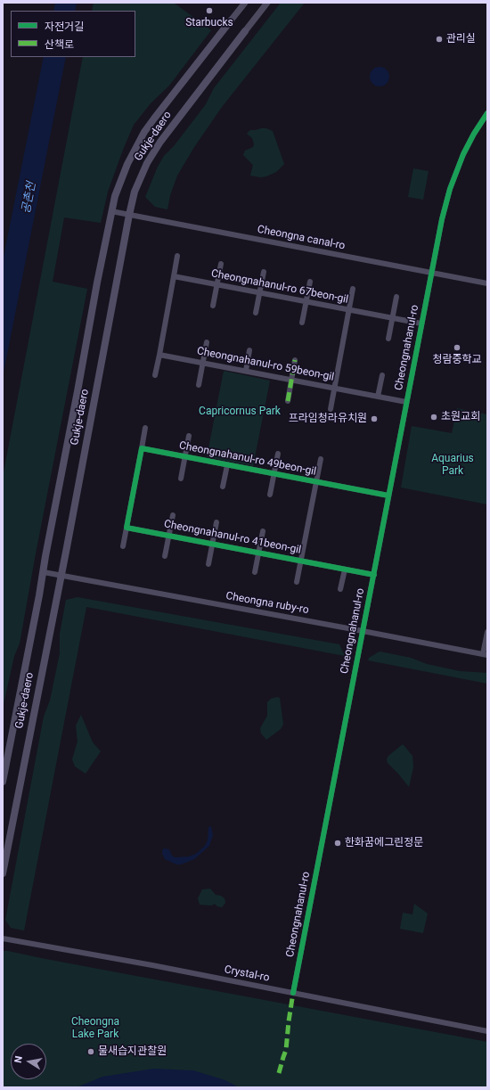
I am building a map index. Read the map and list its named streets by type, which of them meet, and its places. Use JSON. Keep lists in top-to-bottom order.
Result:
{
  "streets": {
    "main road": ["Gukje-daero"],
    "street": [
      "Cheongna canal-ro",
      "Cheongnahanul-ro 67beon-gil",
      "Cheongnahanul-ro",
      "Cheongnahanul-ro 59beon-gil",
      "Cheongnahanul-ro 49beon-gil",
      "Cheongnahanul-ro 41beon-gil",
      "Cheongna ruby-ro",
      "Crystal-ro"
    ]
  },
  "crossings": [
    ["Gukje-daero", "Cheongna canal-ro"],
    ["Gukje-daero", "Cheongna ruby-ro"],
    ["Cheongna canal-ro", "Cheongnahanul-ro"],
    ["Cheongnahanul-ro 67beon-gil", "Cheongnahanul-ro"],
    ["Cheongnahanul-ro", "Cheongnahanul-ro 59beon-gil"],
    ["Cheongnahanul-ro", "Cheongnahanul-ro 49beon-gil"],
    ["Cheongnahanul-ro", "Cheongnahanul-ro 41beon-gil"],
    ["Cheongnahanul-ro", "Cheongna ruby-ro"],
    ["Cheongnahanul-ro", "Crystal-ro"]
  ],
  "water": ["공촌천"],
  "parks": ["Capricornus Park", "Aquarius Park", "Cheongna Lake Park"],
  "places": [
    "Starbucks",
    "관리실",
    "청람중학교",
    "초원교회",
    "프라임청라유치원",
    "한화꿈에그린정문",
    "물새습지관찰원"
  ],
  "legend": ["자전거길", "산책로"],
  "north": "left"
}
